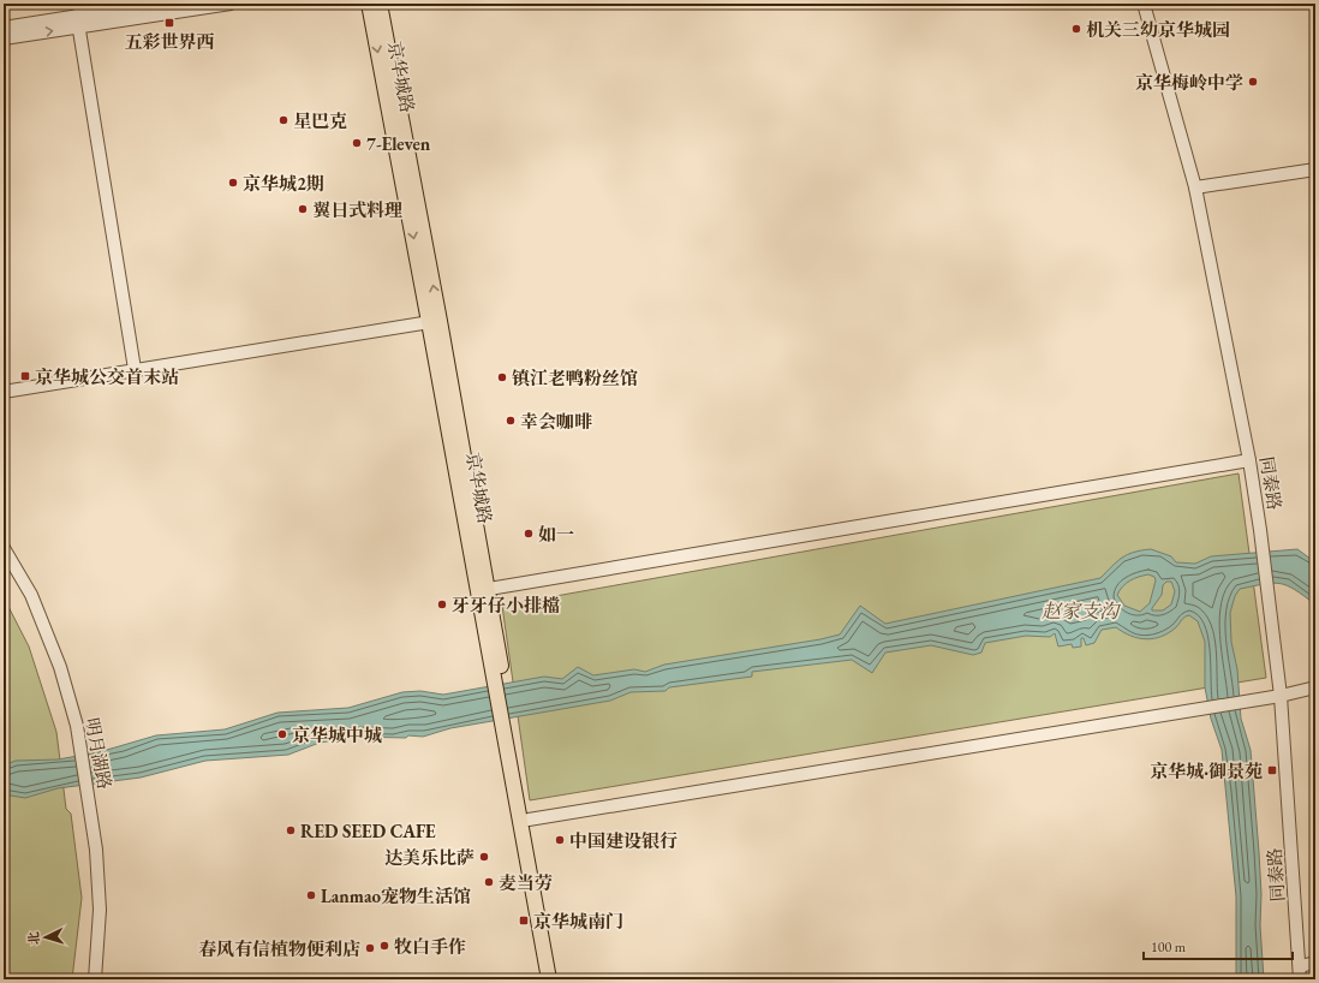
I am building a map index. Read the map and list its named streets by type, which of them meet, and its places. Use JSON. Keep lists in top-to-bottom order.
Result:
{
  "streets": {
    "main road": ["京华城路"],
    "street": ["同泰路", "明月湖路"]
  },
  "water": ["赵家支沟"],
  "places": {
    "transit": [
      "五彩世界西",
      "京华城公交首末站",
      "京华城·御景苑",
      "京华城南门"
    ],
    "other": [
      "机关三幼京华城园",
      "京华梅岭中学",
      "星巴克",
      "7-Eleven",
      "京华城2期",
      "翼日式料理",
      "镇江老鸭粉丝馆",
      "幸会咖啡",
      "如一",
      "牙牙仔小排檔",
      "京华城中城",
      "RED SEED CAFE",
      "中国建设银行",
      "达美乐比萨",
      "麦当劳",
      "Lanmao宠物生活馆",
      "牧白手作",
      "春风有信植物便利店"
    ]
  },
  "scale_bar": "100 m",
  "north": "left"
}
